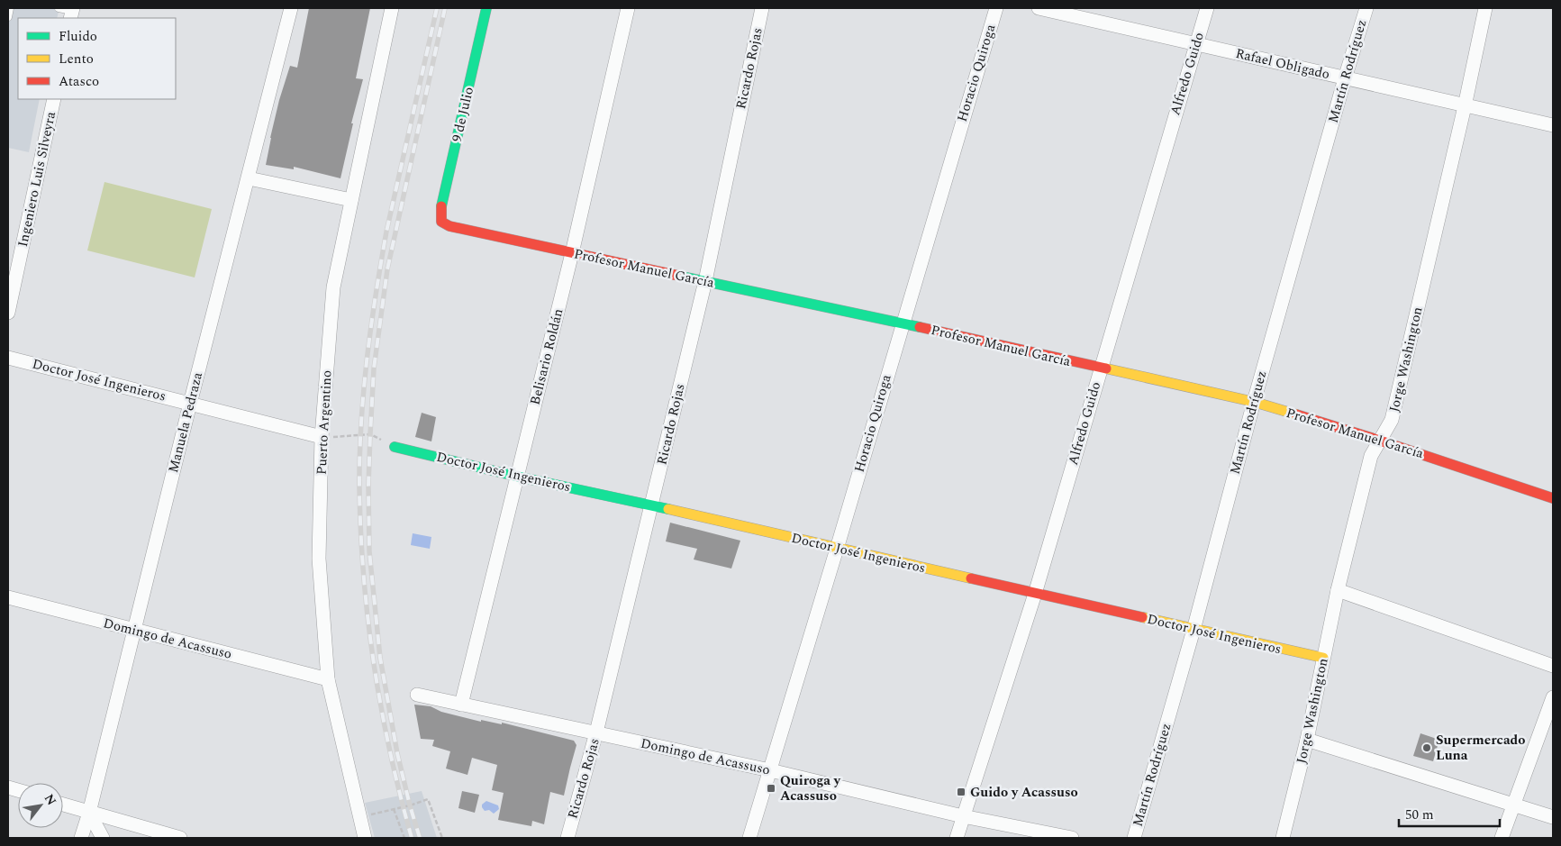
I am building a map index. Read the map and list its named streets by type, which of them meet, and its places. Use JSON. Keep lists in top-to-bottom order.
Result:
{
  "streets": {
    "street": [
      "Rafael Obligado",
      "Ricardo Rojas",
      "Martín Rodríguez",
      "Horacio Quiroga",
      "Alfredo Guido",
      "9 de Julio",
      "Ingeniero Luis Silveyra",
      "Profesor Manuel García",
      "Belisario Roldán",
      "Jorge Washington",
      "Doctor José Ingenieros",
      "Manuela Pedraza",
      "Puerto Argentino",
      "Domingo de Acassuso"
    ]
  },
  "crossings": [
    ["Rafael Obligado", "Martín Rodríguez"],
    ["Rafael Obligado", "Alfredo Guido"],
    ["Rafael Obligado", "Jorge Washington"],
    ["Ricardo Rojas", "Profesor Manuel García"],
    ["Ricardo Rojas", "Doctor José Ingenieros"],
    ["Ricardo Rojas", "Domingo de Acassuso"],
    ["Martín Rodríguez", "Profesor Manuel García"],
    ["Martín Rodríguez", "Doctor José Ingenieros"],
    ["Horacio Quiroga", "Profesor Manuel García"],
    ["Horacio Quiroga", "Doctor José Ingenieros"],
    ["Horacio Quiroga", "Domingo de Acassuso"],
    ["Alfredo Guido", "Profesor Manuel García"],
    ["Alfredo Guido", "Doctor José Ingenieros"],
    ["Alfredo Guido", "Domingo de Acassuso"],
    ["9 de Julio", "Profesor Manuel García"],
    ["Profesor Manuel García", "Belisario Roldán"],
    ["Profesor Manuel García", "Jorge Washington"],
    ["Belisario Roldán", "Doctor José Ingenieros"],
    ["Belisario Roldán", "Domingo de Acassuso"],
    ["Jorge Washington", "Doctor José Ingenieros"],
    ["Doctor José Ingenieros", "Manuela Pedraza"],
    ["Doctor José Ingenieros", "Puerto Argentino"],
    ["Manuela Pedraza", "Domingo de Acassuso"],
    ["Puerto Argentino", "Domingo de Acassuso"]
  ],
  "places": {
    "other": ["Supermercado Luna"],
    "transit": ["Quiroga y Acassuso", "Guido y Acassuso"]
  },
  "legend": ["Fluido", "Lento", "Atasco"],
  "scale_bar": "50 m",
  "north": "top right"
}
